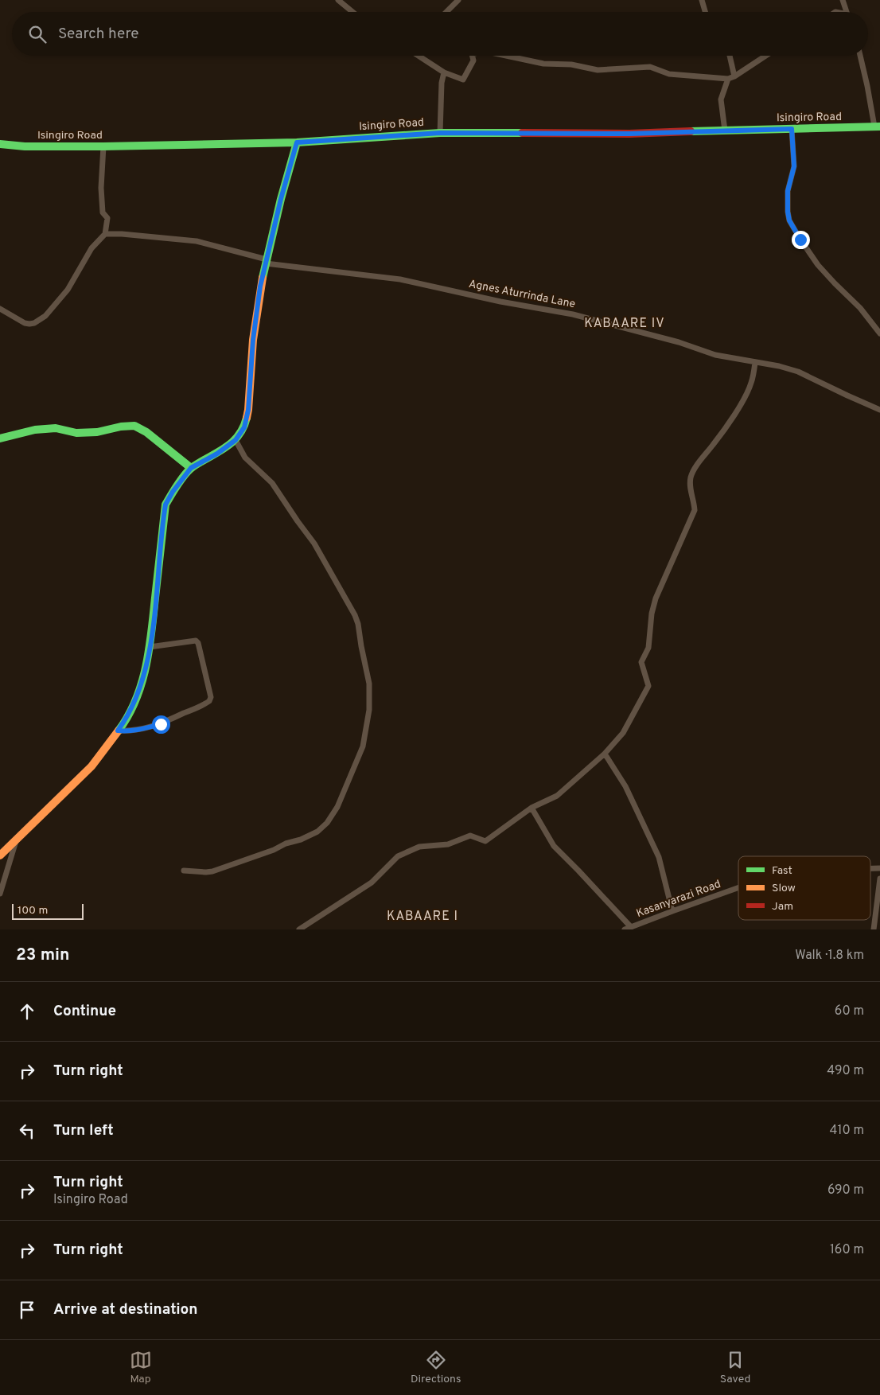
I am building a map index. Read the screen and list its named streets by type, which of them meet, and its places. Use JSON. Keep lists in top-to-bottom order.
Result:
{
  "streets": {
    "street": ["Isingiro Road", "Agnes Aturrinda Lane", "Kasanyarazi Road"]
  },
  "districts": ["KABAARE IV", "KABAARE I"],
  "legend": ["Fast", "Slow", "Jam"],
  "scale_bar": "100 m",
  "page": {
    "search": "Search here",
    "scale": "100 m",
    "heading": ["23 min", "Walk · 1.8 km"],
    "list": [
      ["Continue", "60 m"],
      ["Turn right", "490 m"],
      ["Turn left", "410 m"],
      ["Turn right", "Isingiro Road", "690 m"],
      ["Turn right", "160 m"],
      "Arrive at destination"
    ],
    "nav": ["Map", "Directions", "Saved"]
  }
}
